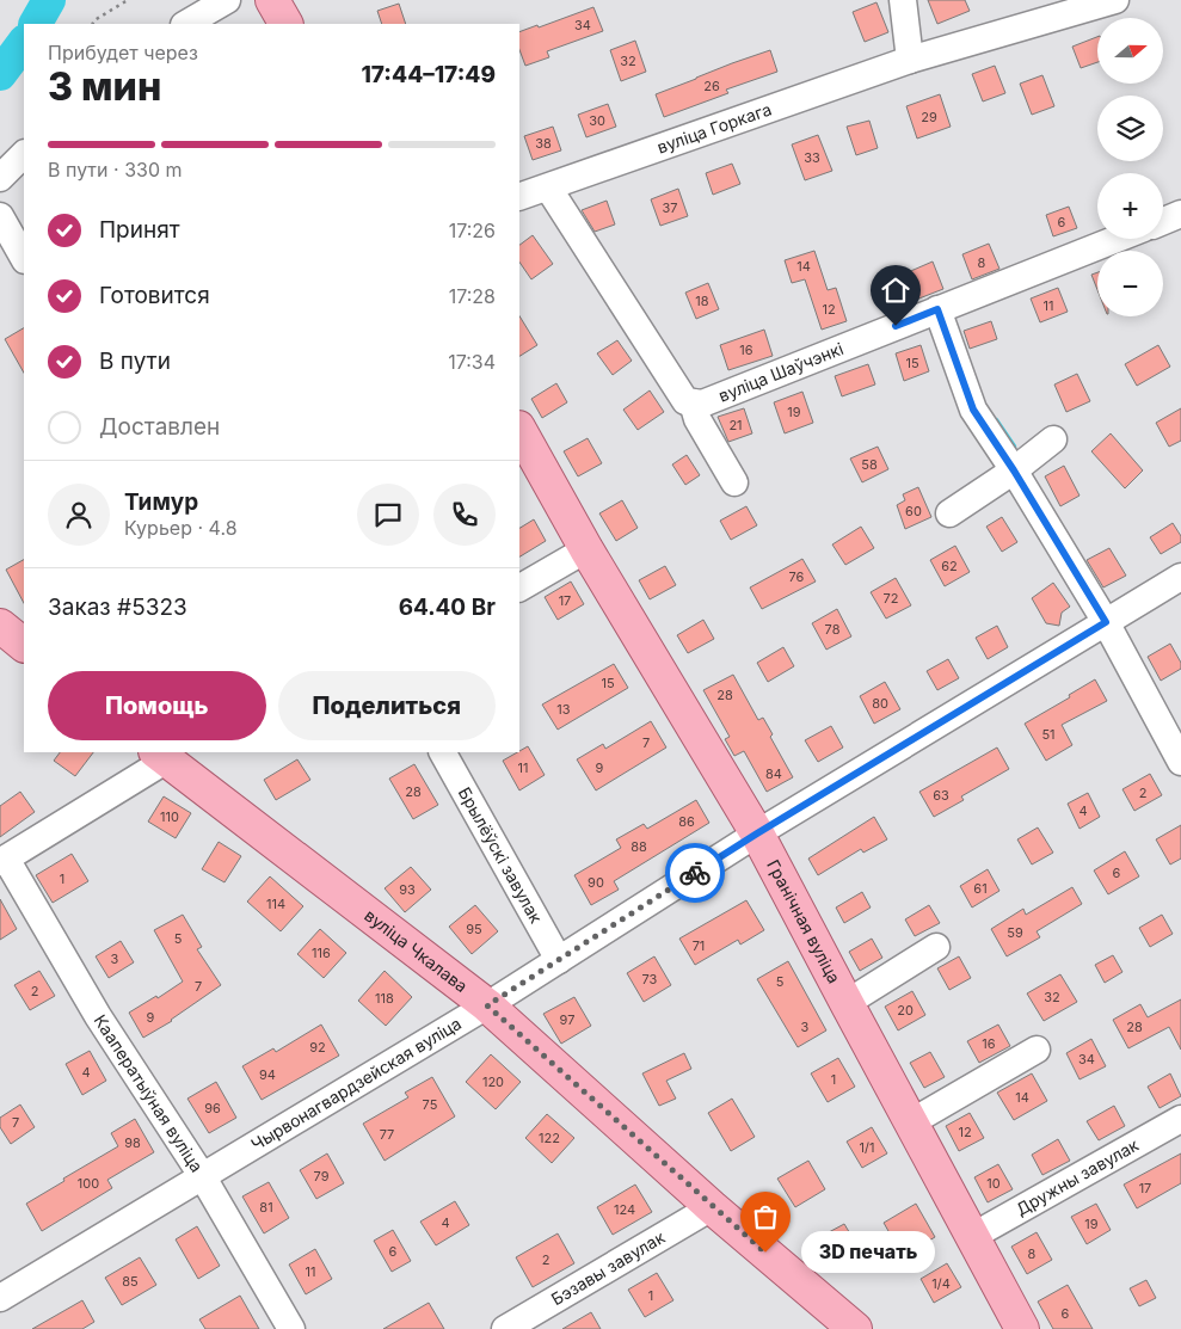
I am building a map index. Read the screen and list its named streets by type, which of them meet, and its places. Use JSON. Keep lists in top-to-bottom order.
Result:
{
  "streets": {
    "main road": ["Гранічная вуліца", "вуліца Чкалава"],
    "street": [
      "вуліца Горкага",
      "вуліца Шаўчэнкі",
      "Брылёўскі завулак",
      "Чырвонагвардзейская вуліца",
      "Кааператыўная вуліца",
      "Дружны завулак",
      "Бэзавы завулак"
    ]
  },
  "crossings": [
    ["Брылёўскі завулак", "Чырвонагвардзейская вуліца"],
    ["Гранічная вуліца", "Чырвонагвардзейская вуліца"],
    ["Гранічная вуліца", "Дружны завулак"],
    ["вуліца Чкалава", "Чырвонагвардзейская вуліца"],
    ["вуліца Чкалава", "Бэзавы завулак"],
    ["Чырвонагвардзейская вуліца", "Кааператыўная вуліца"]
  ],
  "places": ["3D печать"],
  "house_numbers": [
    "34",
    "32",
    "26",
    "29",
    "30",
    "38",
    "33",
    "37",
    "6",
    "8",
    "14",
    "18",
    "11",
    "12",
    "16",
    "15",
    "19",
    "21",
    "58",
    "60",
    "62",
    "76",
    "72",
    "17",
    "78",
    "15",
    "28",
    "80",
    "13",
    "51",
    "7",
    "11",
    "9",
    "84",
    "28",
    "2",
    "63",
    "4",
    "110",
    "86",
    "88",
    "6",
    "1",
    "90",
    "61",
    "93",
    "114",
    "95",
    "59",
    "5",
    "71",
    "116",
    "3",
    "73",
    "5",
    "7",
    "2",
    "32",
    "118",
    "20",
    "9",
    "97",
    "3",
    "28",
    "16",
    "92",
    "34",
    "4",
    "94",
    "1",
    "120",
    "14",
    "75",
    "96",
    "7",
    "12",
    "77",
    "122",
    "98",
    "1/1",
    "79",
    "100",
    "10",
    "17",
    "81",
    "124",
    "4",
    "19",
    "6",
    "8",
    "2",
    "11",
    "85",
    "1/4",
    "1",
    "6"
  ],
  "north": "right",
  "page": {
    "map_buttons": ["+", "−"],
    "heading": ["3 мин", "Прибудет через", "17:44–17:49"],
    "panel": [
      "Тимур",
      "Курьер · 4.8",
      "Заказ #5323",
      "64.40 Br"
    ],
    "bar": "В пути · 330 m",
    "list": [
      ["Принят", "17:26"],
      ["Готовится", "17:28"],
      ["В пути", "17:34"],
      "Доставлен"
    ],
    "buttons": ["Помощь", "Поделиться"],
    "bubble": "3D печать"
  }
}
